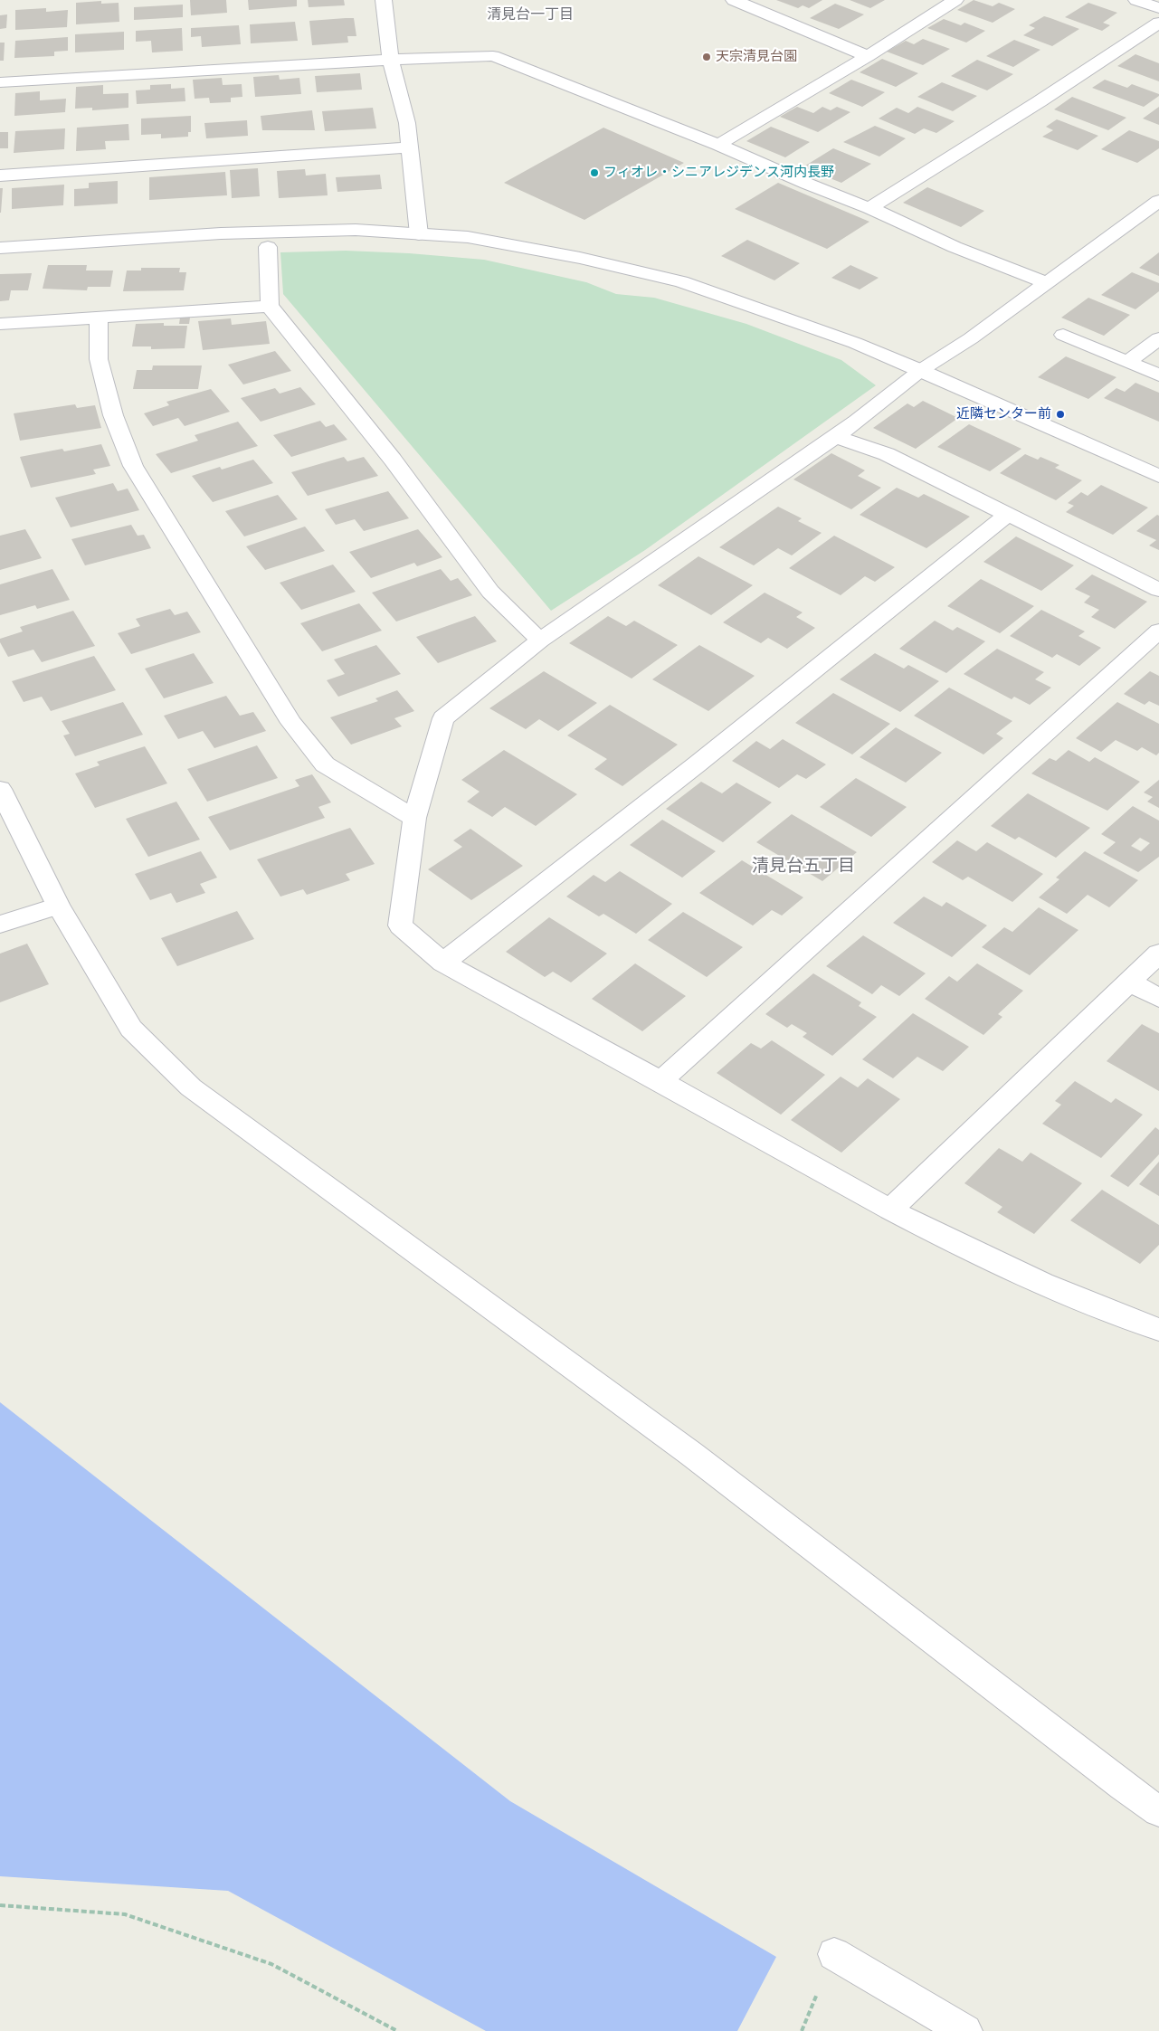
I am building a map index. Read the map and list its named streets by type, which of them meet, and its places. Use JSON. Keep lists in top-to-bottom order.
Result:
{
  "districts": ["清見台一丁目", "清見台五丁目"],
  "places": ["天宗清見台園", "フィオレ・シニアレジデンス河内長野", "近隣センター前"]
}
